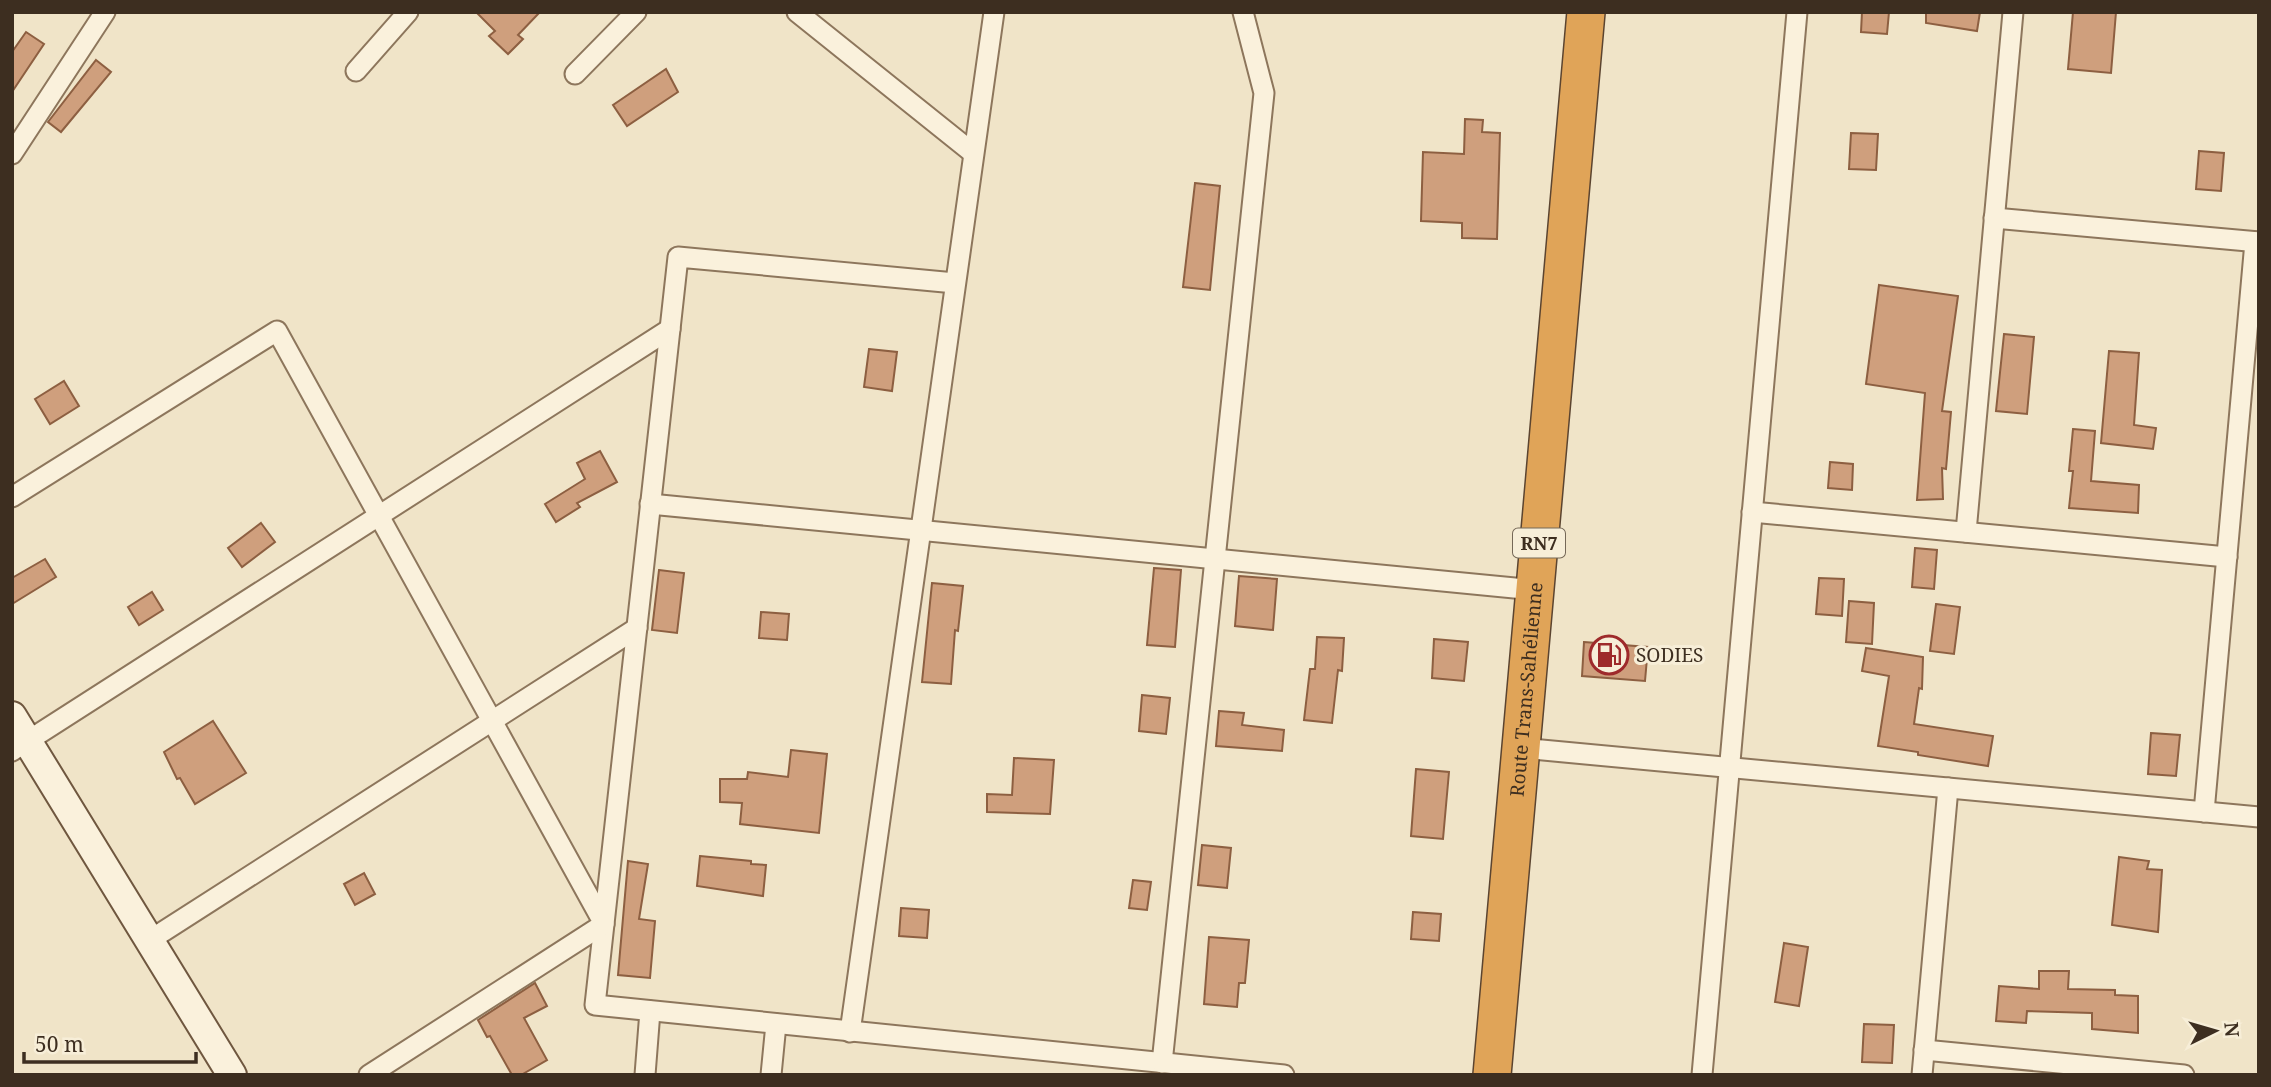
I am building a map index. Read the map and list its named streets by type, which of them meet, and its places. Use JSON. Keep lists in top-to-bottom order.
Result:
{
  "streets": {
    "highway": ["RN7", "Route Trans-Sahélienne"]
  },
  "places": {
    "fuel station": ["SODIES"]
  },
  "scale_bar": "50 m",
  "north": "right"
}
